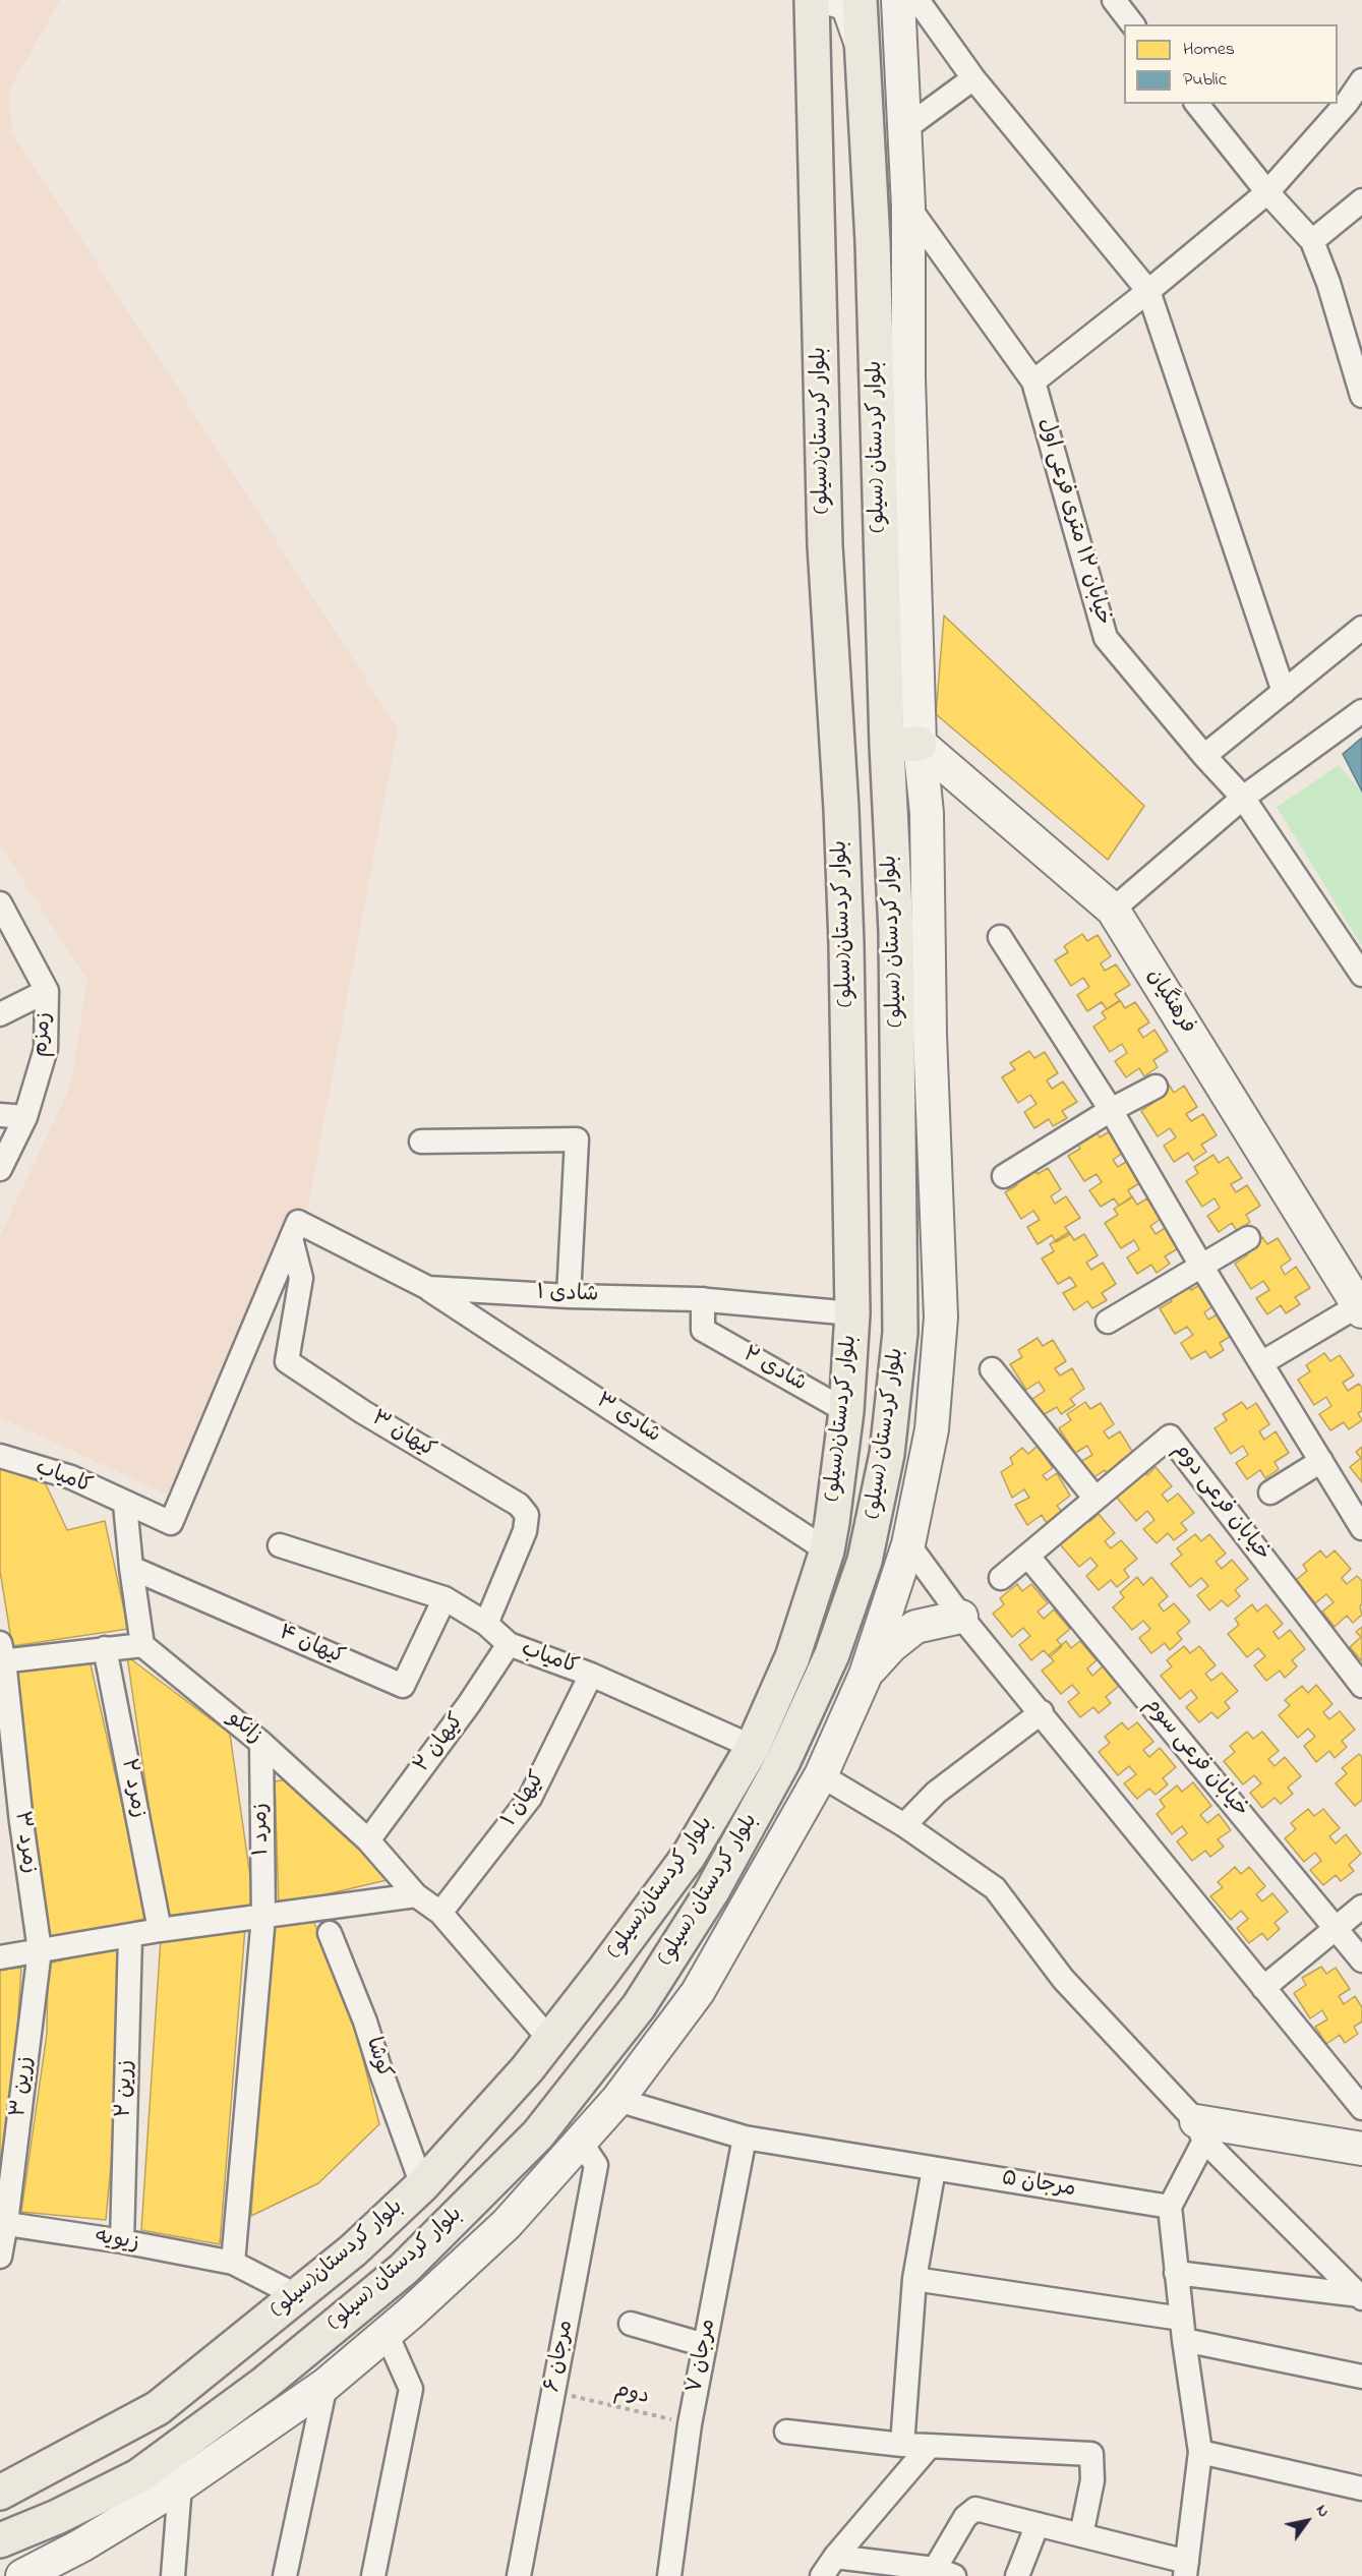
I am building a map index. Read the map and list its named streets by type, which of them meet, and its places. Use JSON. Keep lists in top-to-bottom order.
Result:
{
  "streets": {
    "main road": ["بلوار کردستان(سیلو)", "بلوار کردستان (سیلو)"],
    "street": [
      "خیابان ۱۲ متری فرعی اول",
      "فرهنگیان",
      "زمزم",
      "شادی ۱",
      "شادی ۲",
      "شادی ۳",
      "کیهان ۳",
      "کامیاب",
      "خیابان فرعی دوم",
      "کیهان ۴",
      "زانکو",
      "کیهان ۲",
      "خیابان فرعی سوم",
      "زمرد ۲",
      "کیهان ۱",
      "زمرد ۱",
      "زمرد ۳",
      "کوشا",
      "زرین ۳",
      "زرین ۲",
      "مرجان ۵",
      "زیویه",
      "مرجان ۶",
      "مرجان ۷"
    ],
    "path": ["دوم"]
  },
  "crossings": [
    ["بلوار کردستان(سیلو)", "شادی ۱"],
    ["بلوار کردستان(سیلو)", "شادی ۲"],
    ["بلوار کردستان(سیلو)", "شادی ۳"],
    ["بلوار کردستان(سیلو)", "کامیاب"],
    ["بلوار کردستان(سیلو)", "زانکو"],
    ["بلوار کردستان(سیلو)", "کوشا"],
    ["بلوار کردستان(سیلو)", "زیویه"],
    ["شادی ۱", "شادی ۲"],
    ["شادی ۱", "شادی ۳"],
    ["شادی ۱", "کیهان ۳"],
    ["شادی ۱", "کامیاب"],
    ["کیهان ۳", "کامیاب"],
    ["کامیاب", "کیهان ۴"],
    ["کامیاب", "کیهان ۲"],
    ["کامیاب", "کیهان ۱"],
    ["خیابان فرعی دوم", "خیابان فرعی سوم"],
    ["زانکو", "کیهان ۲"],
    ["زانکو", "کیهان ۱"],
    ["زانکو", "زمرد ۱"],
    ["زمرد ۱", "زیویه"],
    ["زمرد ۳", "زرین ۳"],
    ["زرین ۳", "زیویه"],
    ["زرین ۲", "زیویه"],
    ["مرجان ۵", "مرجان ۷"],
    ["مرجان ۷", "دوم"]
  ],
  "legend": ["Homes", "Public"],
  "north": "top right"
}
